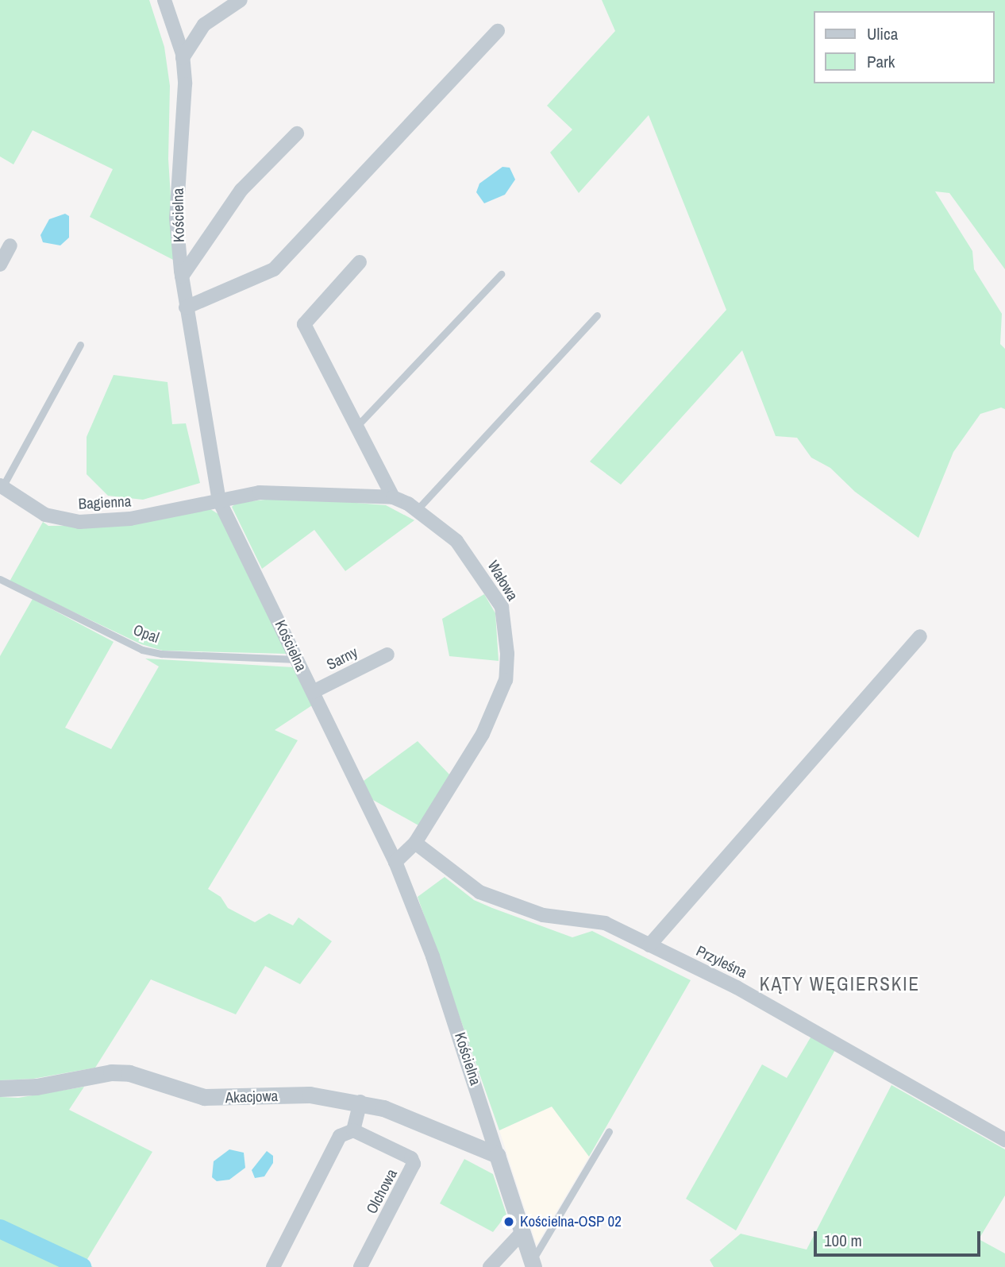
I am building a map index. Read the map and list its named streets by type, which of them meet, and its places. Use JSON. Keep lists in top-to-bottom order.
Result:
{
  "streets": {
    "street": [
      "Kościelna",
      "Bagienna",
      "Wałowa",
      "Sarny",
      "Przyleśna",
      "Akacjowa",
      "Olchowa"
    ],
    "lane": ["Opal"]
  },
  "crossings": [
    ["Kościelna", "Bagienna"],
    ["Kościelna", "Wałowa"],
    ["Kościelna", "Opal"],
    ["Kościelna", "Sarny"],
    ["Kościelna", "Akacjowa"],
    ["Bagienna", "Wałowa"],
    ["Wałowa", "Przyleśna"]
  ],
  "districts": ["KĄTY WĘGIERSKIE"],
  "places": ["Kościelna-OSP 02"],
  "legend": ["Ulica", "Park"],
  "scale_bar": "100 m"
}
